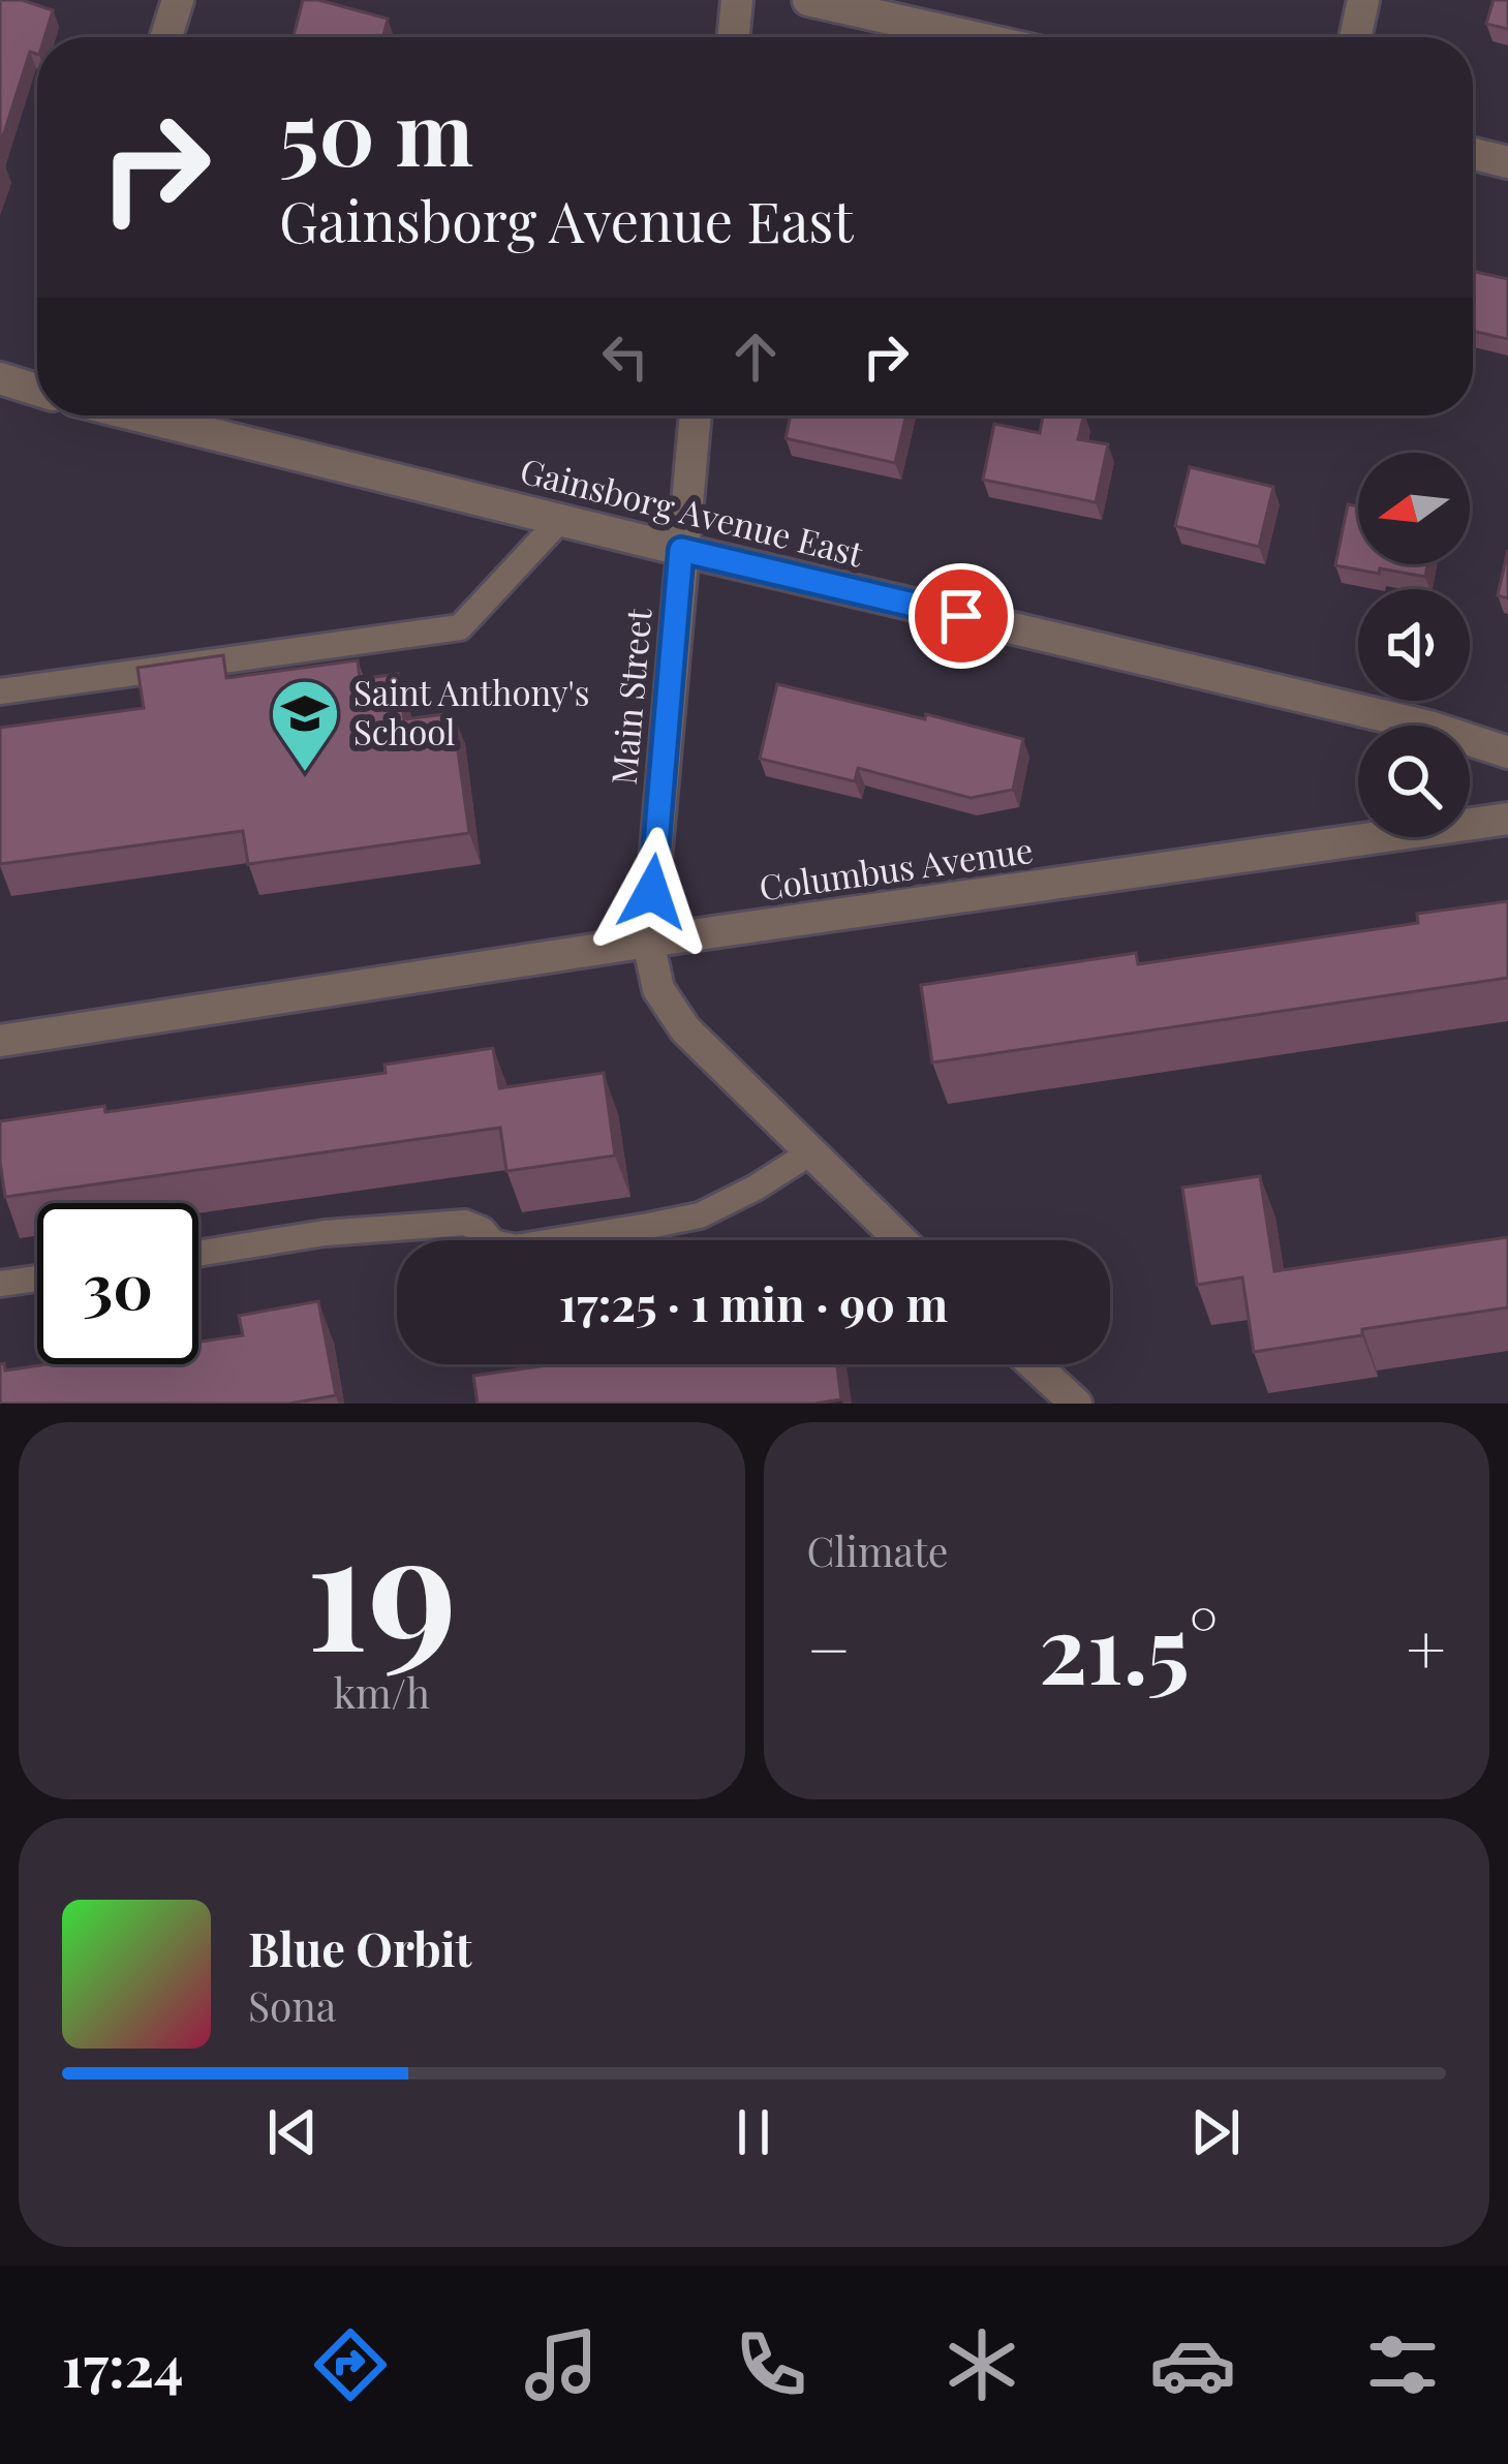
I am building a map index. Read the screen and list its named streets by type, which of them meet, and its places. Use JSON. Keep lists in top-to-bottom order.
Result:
{
  "streets": {
    "street": ["Gainsborg Avenue East", "Main Street", "Columbus Avenue"]
  },
  "crossings": [
    ["Gainsborg Avenue East", "Main Street"],
    ["Main Street", "Columbus Avenue"]
  ],
  "places": {
    "school or university": ["Saint Anthony's School"]
  },
  "north": "left",
  "page": {
    "turn": ["50 m", "Gainsborg Avenue East"],
    "limit": "30",
    "trip": "17:25 · 1 min · 90 m",
    "tile": [
      ["19", "km/h"],
      "Climate"
    ],
    "heat": ["−", "21.5°", "+"],
    "song": ["Blue Orbit", "Sona"],
    "tabs": "17:24"
  }
}
